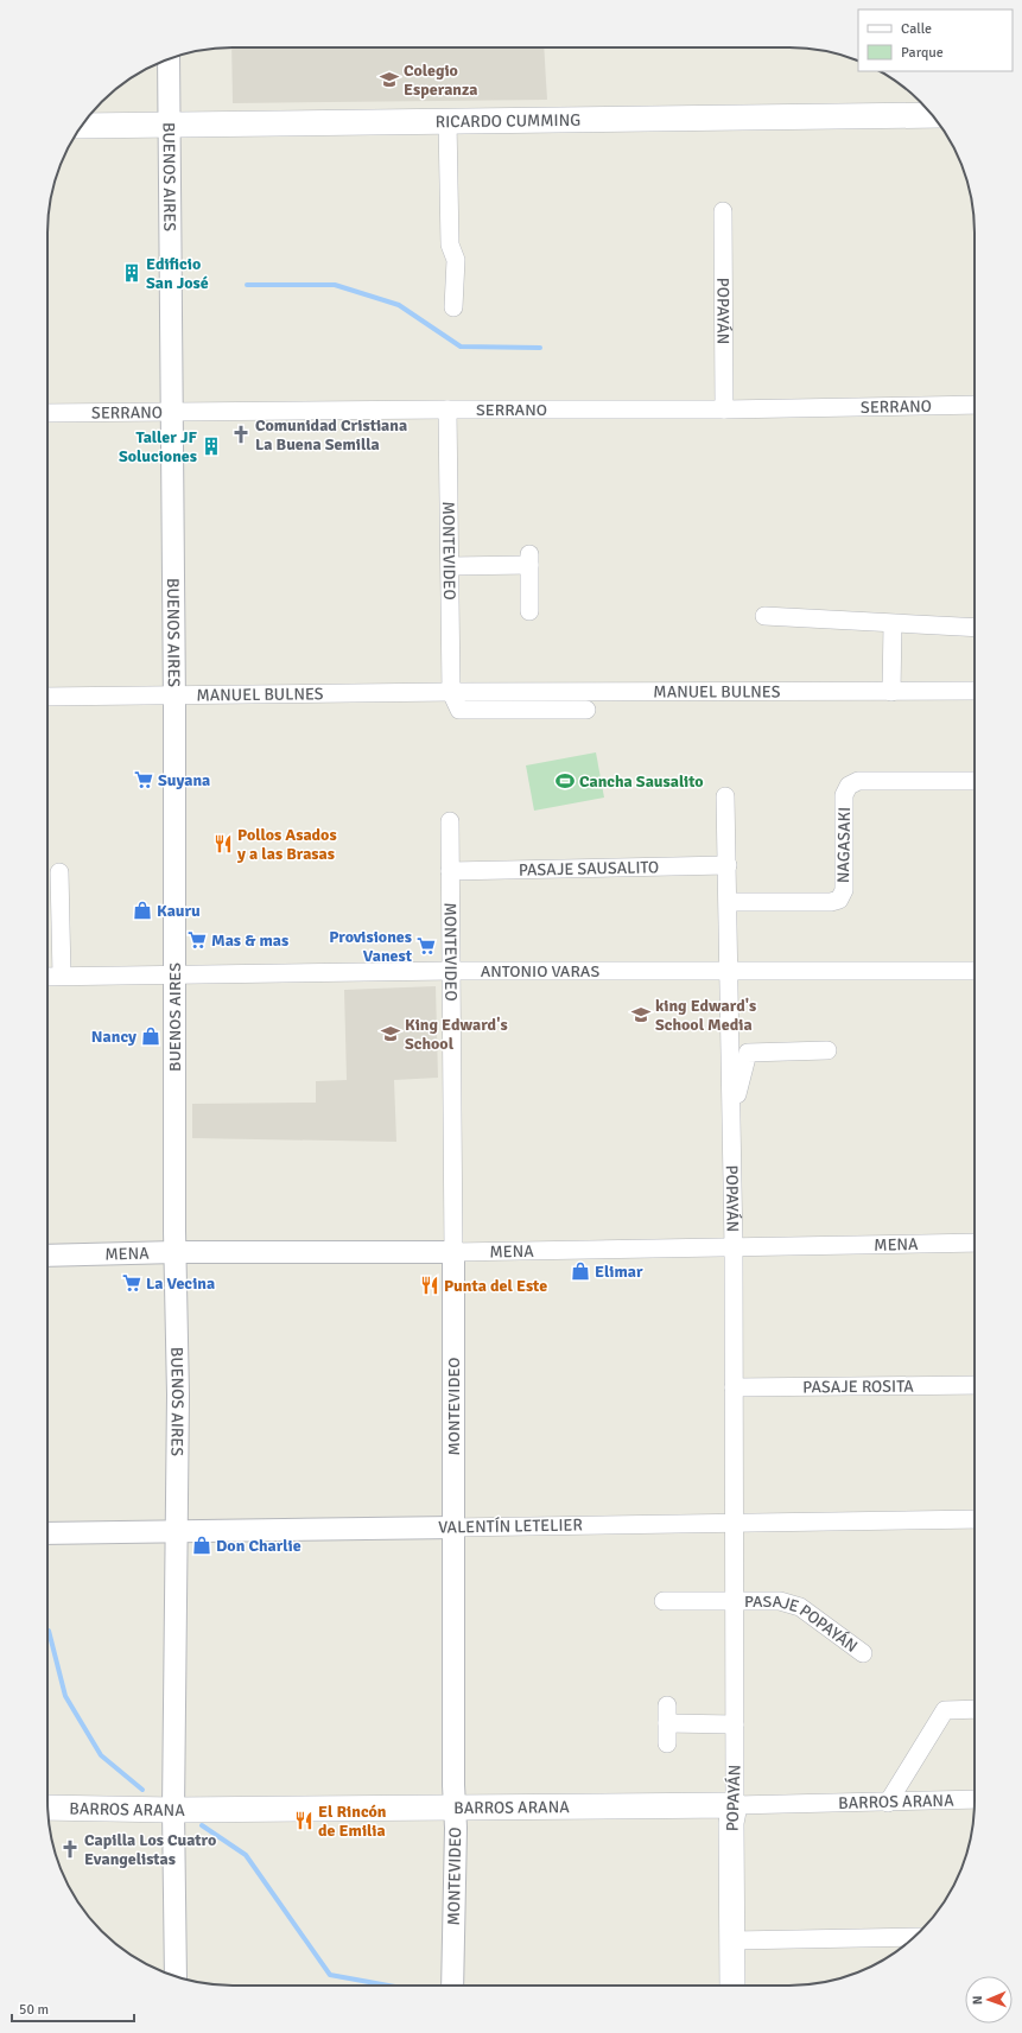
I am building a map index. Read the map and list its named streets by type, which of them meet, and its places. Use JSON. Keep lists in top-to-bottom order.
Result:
{
  "streets": {
    "main road": ["RICARDO CUMMING", "POPAYÁN", "BARROS ARANA"],
    "street": [
      "BUENOS AIRES",
      "SERRANO",
      "MONTEVIDEO",
      "MANUEL BULNES",
      "NAGASAKI",
      "PASAJE SAUSALITO",
      "ANTONIO VARAS",
      "MENA",
      "PASAJE ROSITA",
      "VALENTÍN LETELIER",
      "PASAJE POPAYÁN"
    ]
  },
  "crossings": [
    ["RICARDO CUMMING", "BUENOS AIRES"],
    ["BUENOS AIRES", "SERRANO"],
    ["BUENOS AIRES", "MANUEL BULNES"],
    ["BUENOS AIRES", "ANTONIO VARAS"],
    ["BUENOS AIRES", "MENA"],
    ["BUENOS AIRES", "VALENTÍN LETELIER"],
    ["BUENOS AIRES", "BARROS ARANA"],
    ["POPAYÁN", "SERRANO"],
    ["POPAYÁN", "NAGASAKI"],
    ["POPAYÁN", "PASAJE SAUSALITO"],
    ["POPAYÁN", "ANTONIO VARAS"],
    ["POPAYÁN", "MENA"],
    ["POPAYÁN", "PASAJE ROSITA"],
    ["POPAYÁN", "VALENTÍN LETELIER"],
    ["POPAYÁN", "PASAJE POPAYÁN"],
    ["POPAYÁN", "BARROS ARANA"],
    ["SERRANO", "MONTEVIDEO"],
    ["MONTEVIDEO", "MANUEL BULNES"],
    ["MONTEVIDEO", "PASAJE SAUSALITO"],
    ["MONTEVIDEO", "ANTONIO VARAS"],
    ["MONTEVIDEO", "MENA"],
    ["MONTEVIDEO", "VALENTÍN LETELIER"],
    ["MONTEVIDEO", "BARROS ARANA"]
  ],
  "places": {
    "school or university": ["Colegio Esperanza", "king Edward's School Media", "King Edward's School"],
    "building": ["Edificio San José", "Taller JF Soluciones"],
    "church": ["Comunidad Cristiana La Buena Semilla", "Capilla Los Cuatro Evangelistas"],
    "supermarket": [
      "Suyana",
      "Mas & mas",
      "Provisiones Vanest",
      "La Vecina"
    ],
    "sports": ["Cancha Sausalito"],
    "restaurant": ["Pollos Asados y a las Brasas", "Punta del Este", "El Rincón de Emilia"],
    "shop": [
      "Kauru",
      "Nancy",
      "Elimar",
      "Don Charlie"
    ]
  },
  "legend": ["Calle", "Parque"],
  "scale_bar": "50 m",
  "north": "left"
}
